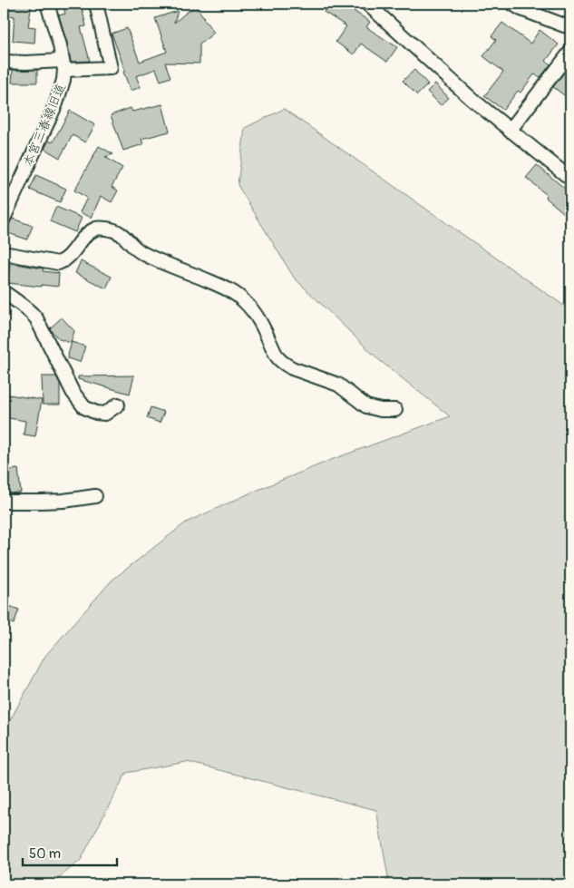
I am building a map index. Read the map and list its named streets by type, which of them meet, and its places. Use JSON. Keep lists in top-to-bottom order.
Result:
{
  "streets": {
    "street": ["本宮三春線旧道"]
  },
  "scale_bar": "50 m"
}
